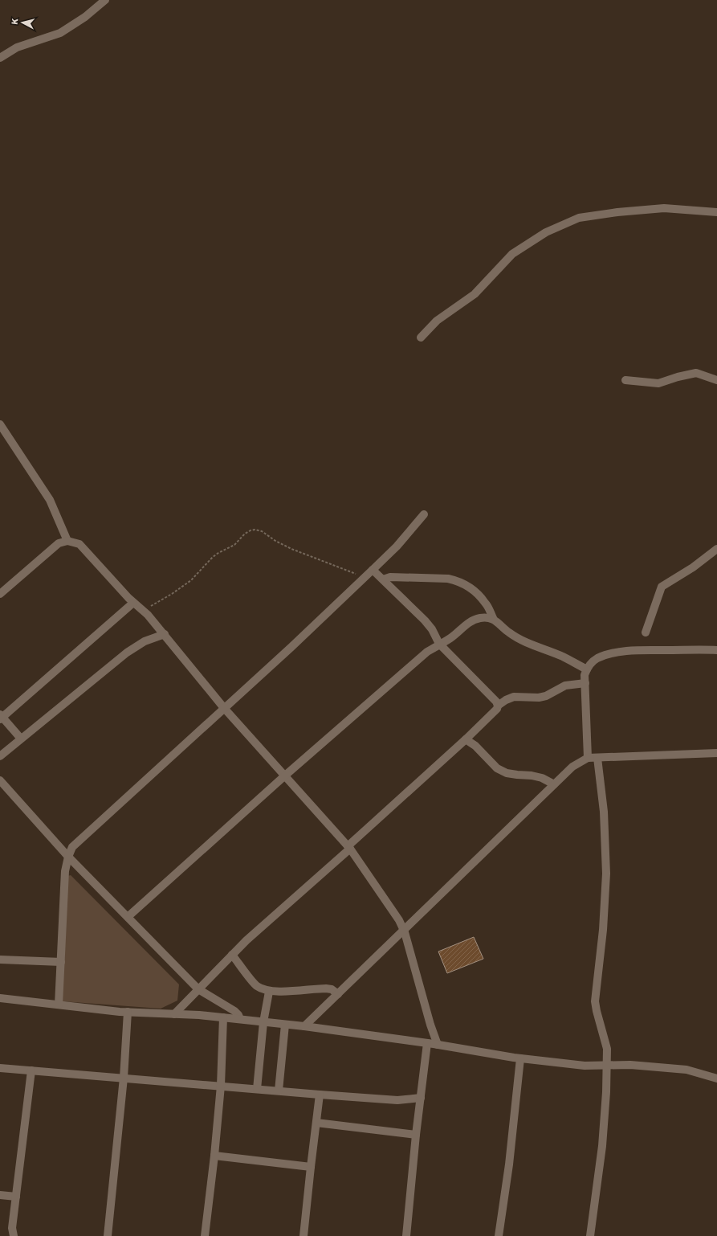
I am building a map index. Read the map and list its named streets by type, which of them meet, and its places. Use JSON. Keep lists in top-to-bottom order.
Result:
{
  "north": "left"
}
